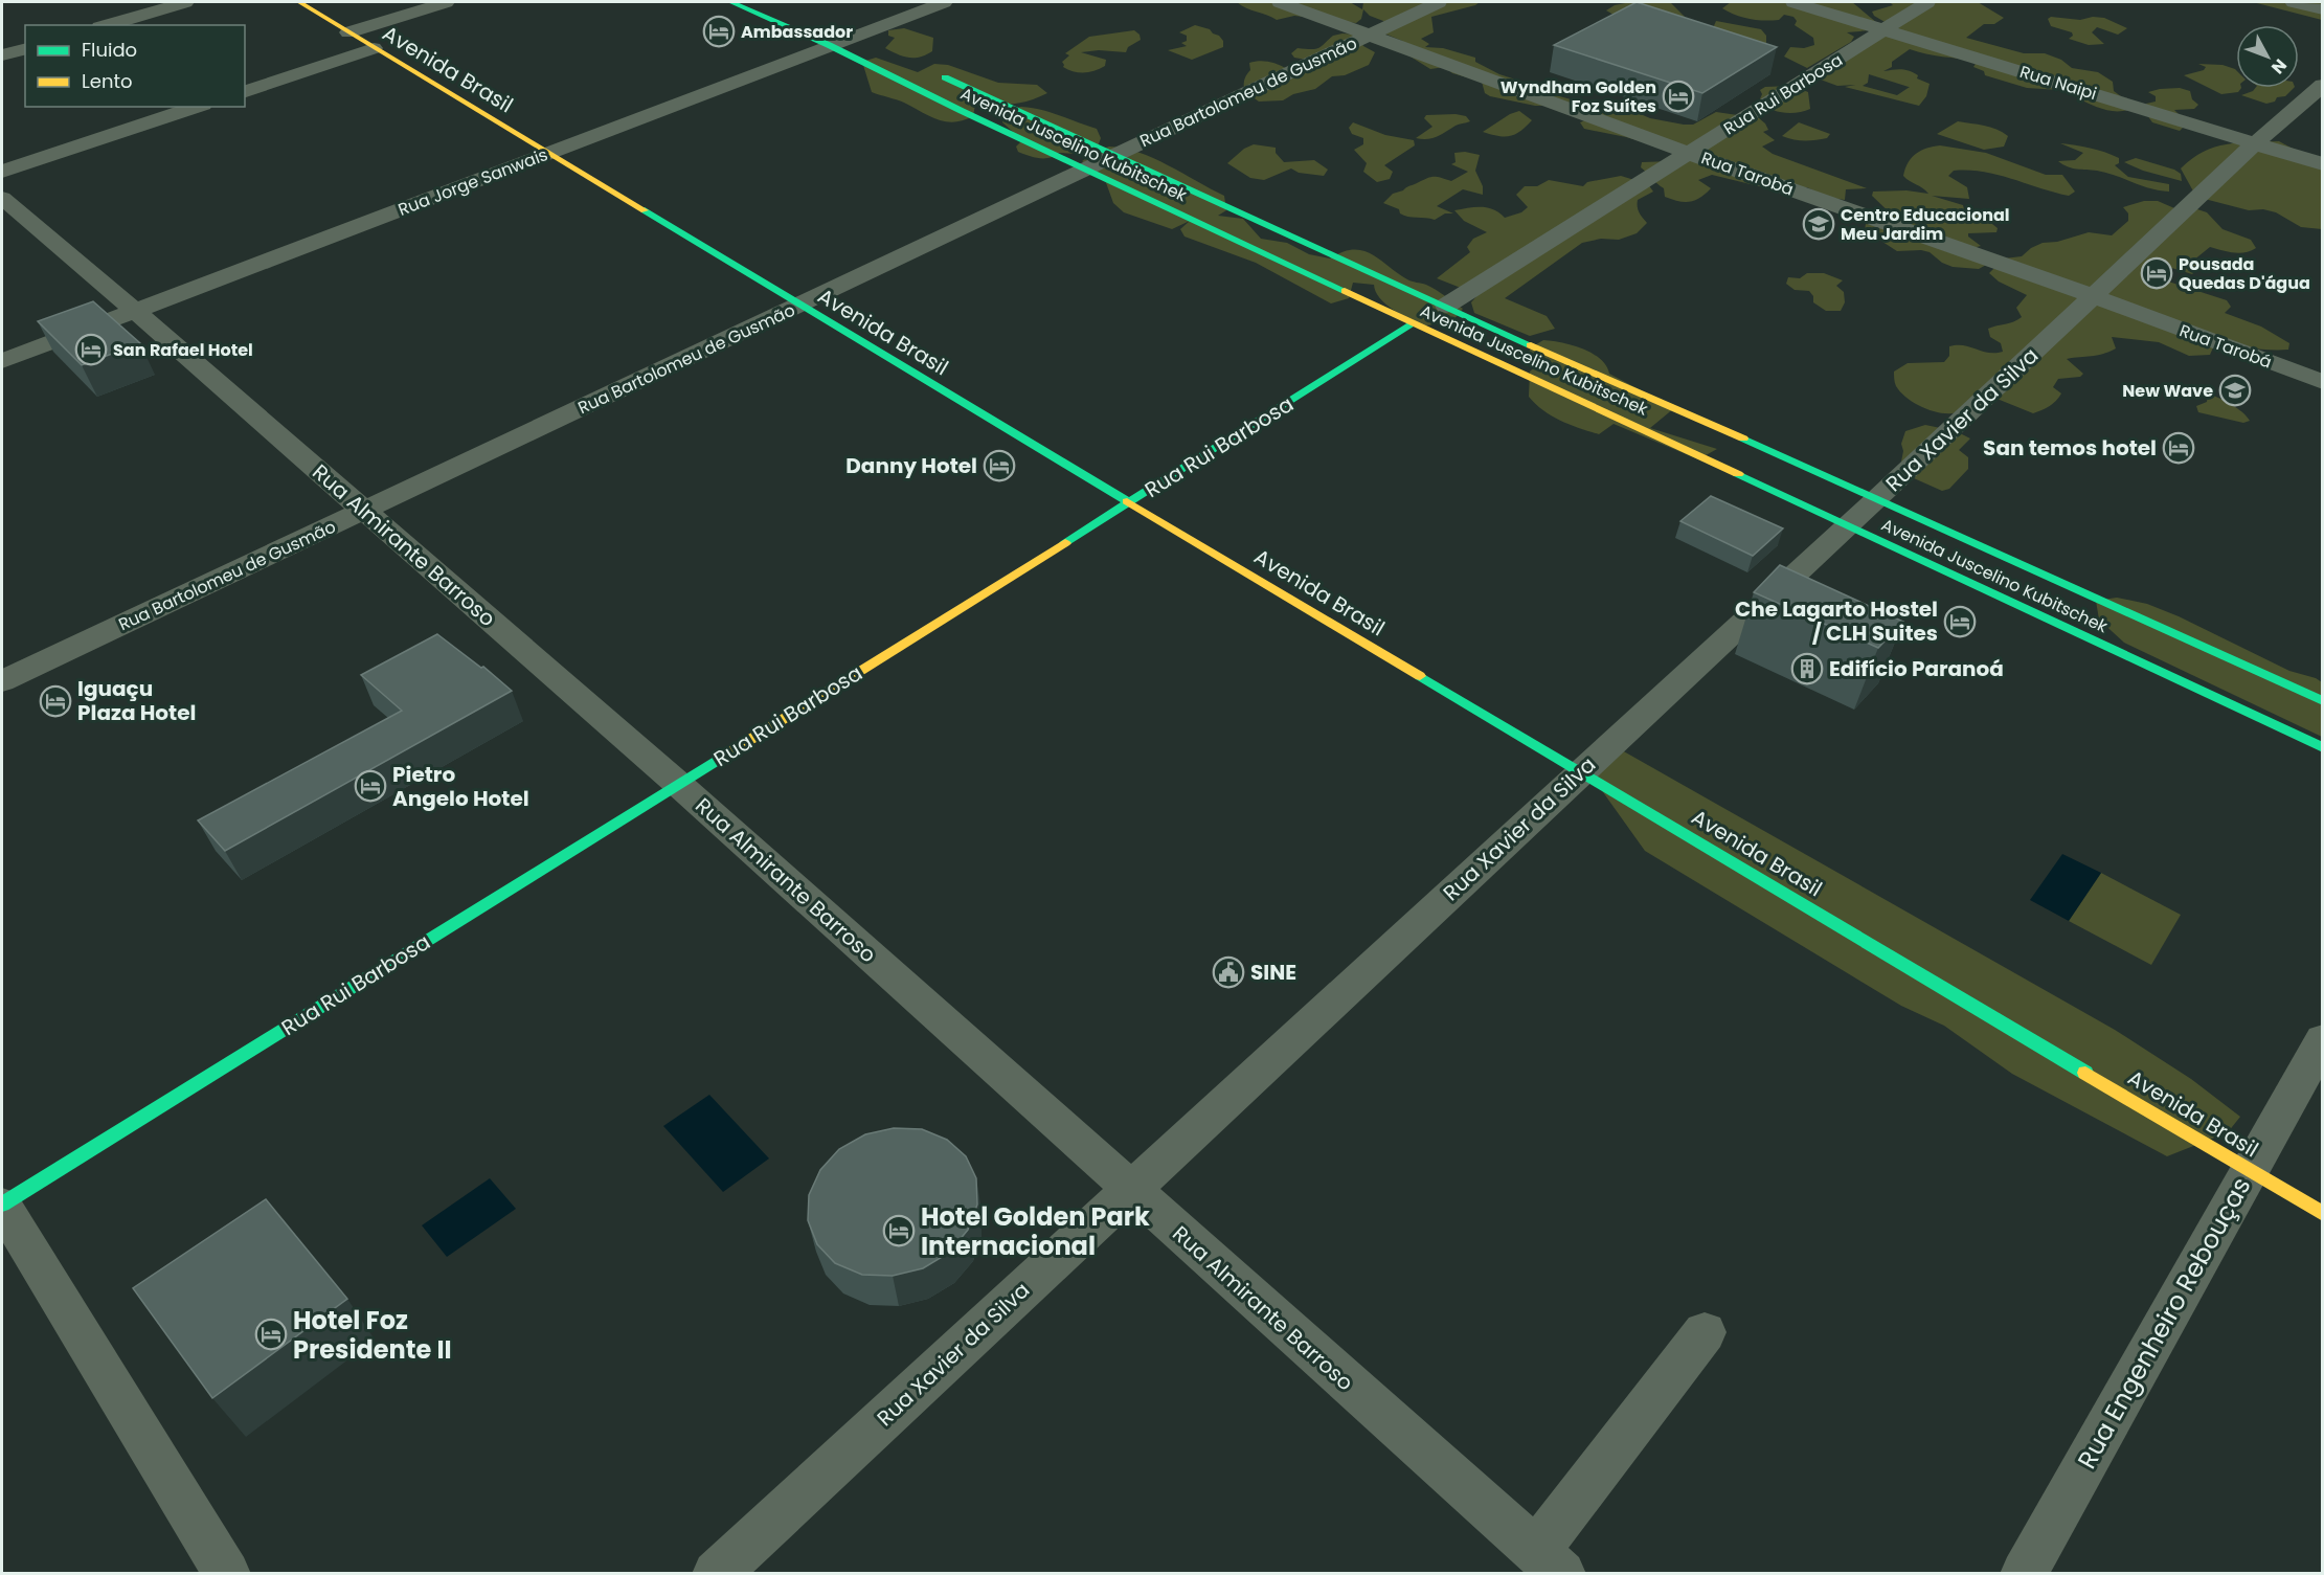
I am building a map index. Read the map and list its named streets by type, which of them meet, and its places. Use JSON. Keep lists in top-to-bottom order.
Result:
{
  "streets": {
    "street": [
      "Avenida Brasil",
      "Rua Naipi",
      "Rua Bartolomeu de Gusmão",
      "Rua Rui Barbosa",
      "Avenida Juscelino Kubitschek",
      "Rua Tarobá",
      "Rua Jorge Sanwais",
      "Rua Xavier da Silva",
      "Rua Almirante Barroso",
      "Rua Engenheiro Rebouças"
    ]
  },
  "crossings": [
    ["Avenida Brasil", "Rua Bartolomeu de Gusmão"],
    ["Avenida Brasil", "Rua Rui Barbosa"],
    ["Avenida Brasil", "Rua Jorge Sanwais"],
    ["Avenida Brasil", "Rua Xavier da Silva"],
    ["Avenida Brasil", "Rua Engenheiro Rebouças"],
    ["Rua Naipi", "Rua Rui Barbosa"],
    ["Rua Naipi", "Rua Xavier da Silva"],
    ["Rua Bartolomeu de Gusmão", "Avenida Juscelino Kubitschek"],
    ["Rua Bartolomeu de Gusmão", "Rua Tarobá"],
    ["Rua Bartolomeu de Gusmão", "Rua Almirante Barroso"],
    ["Rua Rui Barbosa", "Avenida Juscelino Kubitschek"],
    ["Rua Rui Barbosa", "Rua Tarobá"],
    ["Rua Rui Barbosa", "Rua Almirante Barroso"],
    ["Avenida Juscelino Kubitschek", "Rua Jorge Sanwais"],
    ["Avenida Juscelino Kubitschek", "Rua Xavier da Silva"],
    ["Rua Tarobá", "Rua Xavier da Silva"],
    ["Rua Jorge Sanwais", "Rua Almirante Barroso"],
    ["Rua Xavier da Silva", "Rua Almirante Barroso"]
  ],
  "places": {
    "hotel": [
      "Ambassador",
      "Wyndham Golden Foz Suítes",
      "Pousada Quedas D'água",
      "San Rafael Hotel",
      "San temos hotel",
      "Danny Hotel",
      "Che Lagarto Hostel / CLH Suites",
      "Iguaçu Plaza Hotel",
      "Pietro Angelo Hotel",
      "Hotel Golden Park Internacional",
      "Hotel Foz Presidente II"
    ],
    "school or university": ["Centro Educacional Meu Jardim", "New Wave"],
    "building": ["Edifício Paranoá"],
    "public building": ["SINE"]
  },
  "legend": ["Fluido", "Lento"],
  "north": "bottom right"
}
